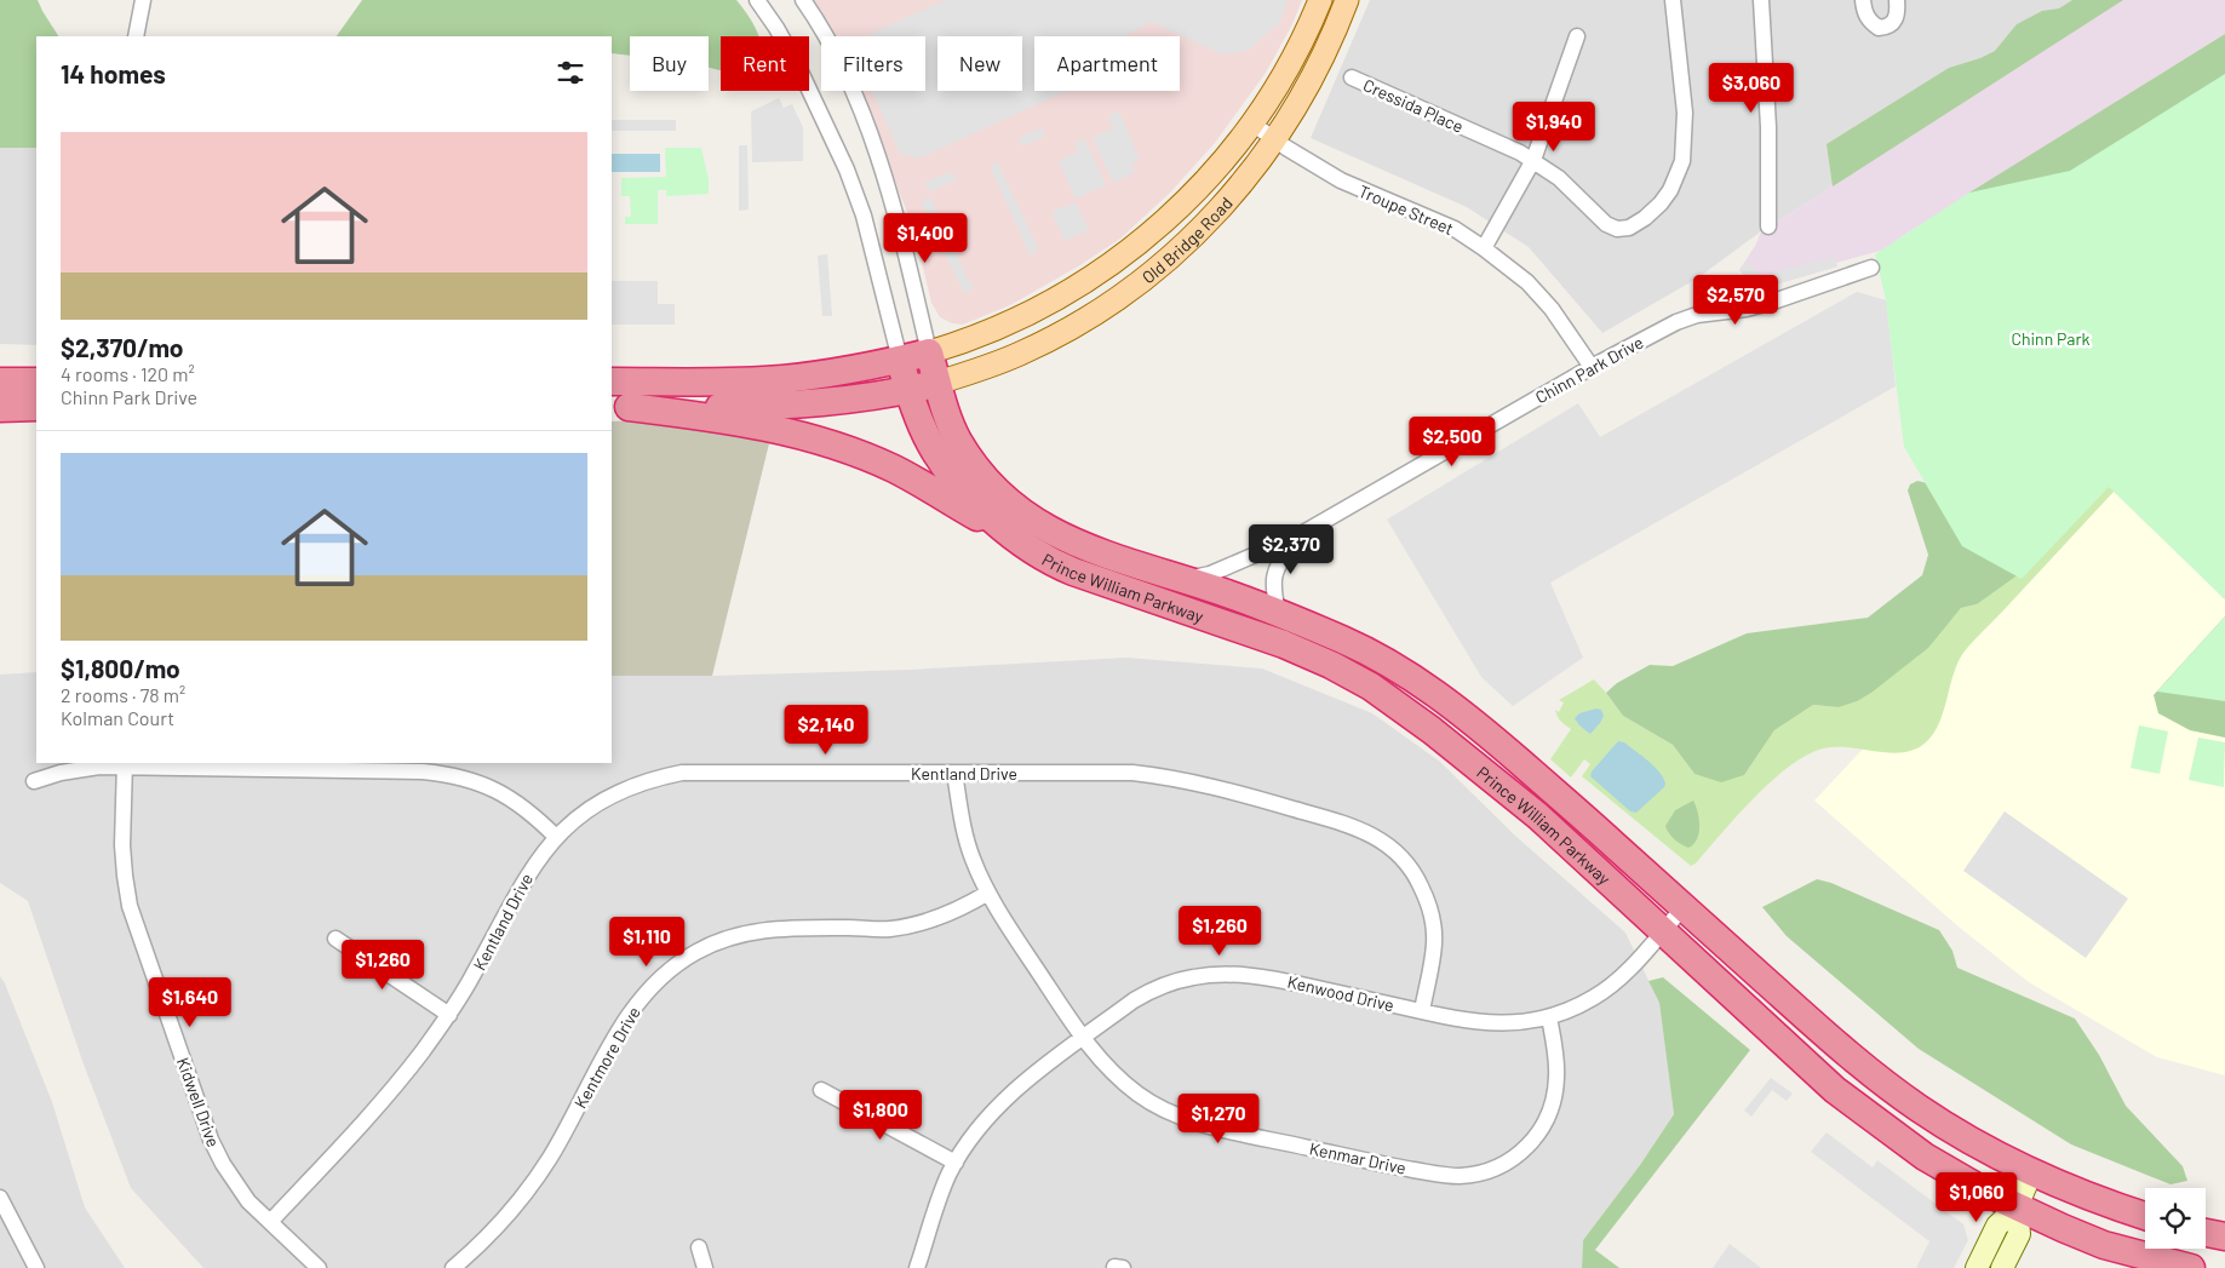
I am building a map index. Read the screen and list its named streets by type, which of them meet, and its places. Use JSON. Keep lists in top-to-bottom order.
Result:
{
  "streets": {
    "highway": ["Prince William Parkway"],
    "main road": ["Old Bridge Road"],
    "street": [
      "Cressida Place",
      "Troupe Street",
      "Chinn Park Drive",
      "Kentland Drive",
      "Kenwood Drive",
      "Kentmore Drive",
      "Kidwell Drive",
      "Kenmar Drive"
    ]
  },
  "crossings": [
    ["Troupe Street", "Old Bridge Road"],
    ["Troupe Street", "Chinn Park Drive"],
    ["Old Bridge Road", "Prince William Parkway"],
    ["Chinn Park Drive", "Prince William Parkway"],
    ["Prince William Parkway", "Kenwood Drive"],
    ["Kentland Drive", "Kenwood Drive"],
    ["Kentland Drive", "Kidwell Drive"],
    ["Kentland Drive", "Kenmar Drive"],
    ["Kenwood Drive", "Kenmar Drive"],
    ["Kentmore Drive", "Kenmar Drive"]
  ],
  "parks": ["Chinn Park"],
  "page": {
    "chip": [
      "Buy",
      "Rent",
      "Filters",
      "New",
      "Apartment"
    ],
    "heading": "14 homes",
    "price": [
      "$3,060",
      "$1,940",
      "$1,400",
      "$2,570",
      "$2,500",
      "$2,370",
      "$2,140",
      "$1,260",
      "$1,110",
      "$1,260",
      "$1,640",
      "$1,800",
      "$1,270",
      "$1,060"
    ],
    "list": [
      {
        "name": "$2,370/mo",
        "note": "4 rooms · 120 m² · Chinn Park Drive"
      },
      {
        "name": "$1,800/mo",
        "note": "2 rooms · 78 m² · Kolman Court"
      }
    ]
  }
}
